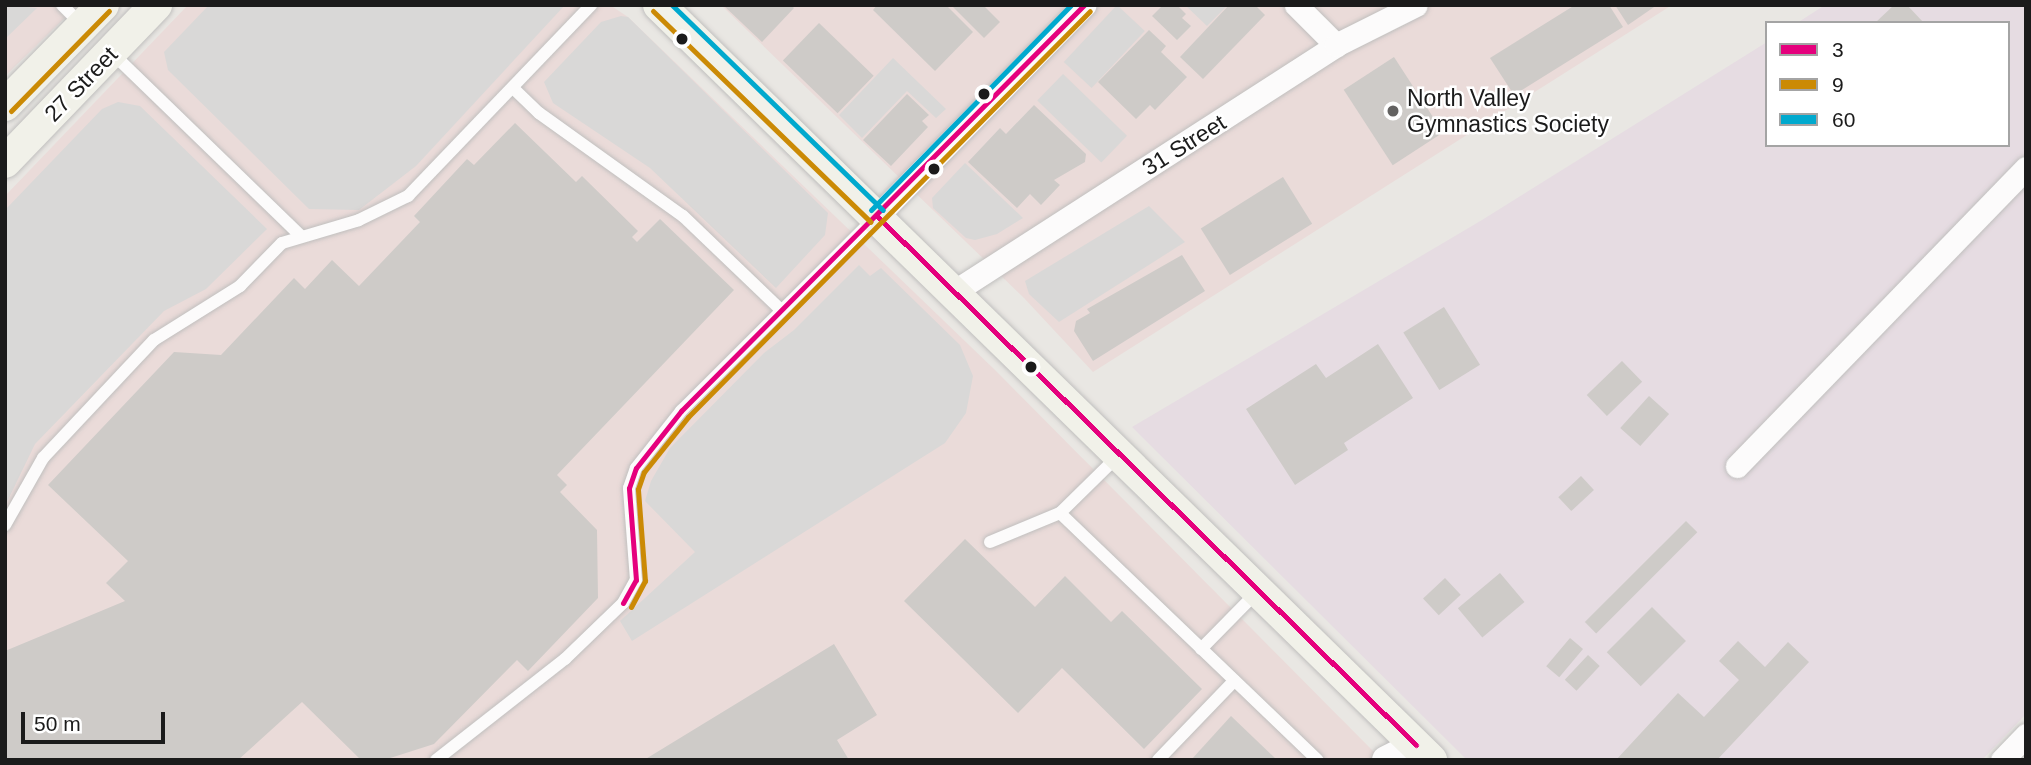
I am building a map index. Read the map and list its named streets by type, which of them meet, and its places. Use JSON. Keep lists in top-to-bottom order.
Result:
{
  "streets": {
    "main road": ["27 Street"],
    "street": ["31 Street"]
  },
  "places": ["North Valley Gymnastics Society"],
  "lines": ["transit line 3", "transit line 60", "transit line 9"],
  "legend": ["3", "9", "60"],
  "scale_bar": "50 m"
}
